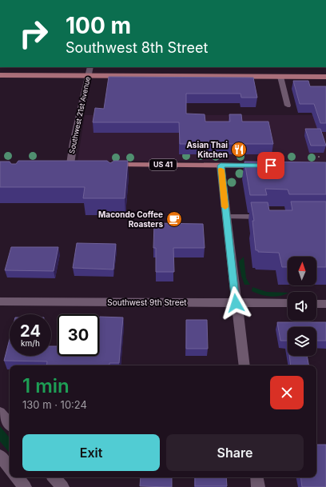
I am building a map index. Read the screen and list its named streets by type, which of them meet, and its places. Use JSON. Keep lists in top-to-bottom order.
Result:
{
  "streets": {
    "main road": ["US 41"],
    "street": ["Southwest 21st Avenue", "Southwest 9th Street"]
  },
  "places": {
    "restaurant": ["Asian Thai Kitchen"],
    "cafe": ["Macondo Coffee Roasters"]
  },
  "north": "top",
  "page": {
    "turn": ["100 m", "Southwest 8th Street"],
    "speed": "24 km/h",
    "limit": "30",
    "heading": ["1 min", "130 m · 10:24"],
    "buttons": ["Exit", "Share"]
  }
}
